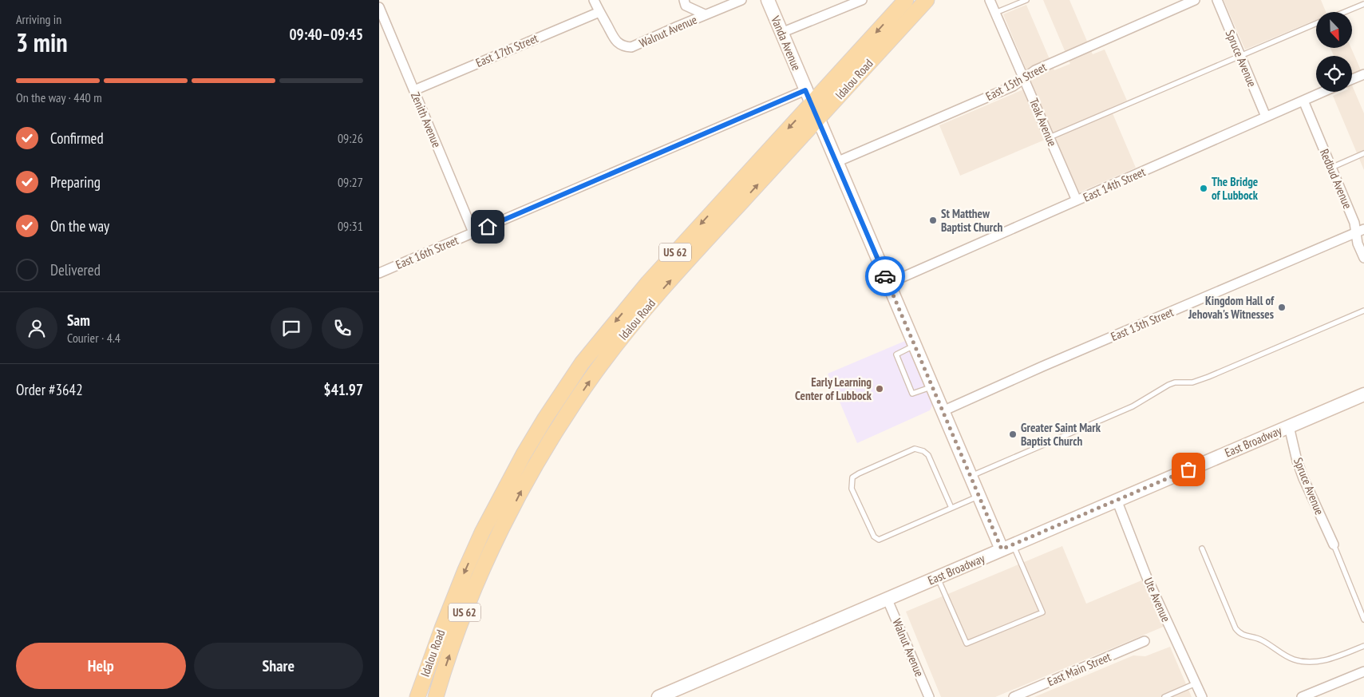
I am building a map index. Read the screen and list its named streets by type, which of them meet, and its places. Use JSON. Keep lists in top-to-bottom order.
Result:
{
  "streets": {
    "main road": [
      "Vanda Avenue",
      "Idalou Road",
      "US 62",
      "East Broadway"
    ],
    "street": [
      "Walnut Avenue",
      "East 17th Street",
      "Spruce Avenue",
      "East 15th Street",
      "Zenith Avenue",
      "Teak Avenue",
      "Redbud Avenue",
      "East 14th Street",
      "East 16th Street",
      "East 13th Street",
      "Ute Avenue",
      "East Main Street"
    ]
  },
  "crossings": [
    ["Walnut Avenue", "East 17th Street"],
    ["Walnut Avenue", "East Broadway"],
    ["Vanda Avenue", "Idalou Road"],
    ["Vanda Avenue", "East 15th Street"],
    ["Vanda Avenue", "East 14th Street"],
    ["Vanda Avenue", "East 16th Street"],
    ["Vanda Avenue", "East 13th Street"],
    ["Vanda Avenue", "East Broadway"],
    ["East 17th Street", "Zenith Avenue"],
    ["Spruce Avenue", "East 14th Street"],
    ["Spruce Avenue", "East Broadway"],
    ["Idalou Road", "East 16th Street"],
    ["East 15th Street", "Teak Avenue"],
    ["Zenith Avenue", "East 16th Street"],
    ["Teak Avenue", "East 14th Street"],
    ["Redbud Avenue", "East 14th Street"],
    ["Redbud Avenue", "East 13th Street"],
    ["East Broadway", "Ute Avenue"]
  ],
  "places": [
    "The Bridge of Lubbock",
    "St Matthew Baptist Church",
    "Kingdom Hall of Jehovah's Witnesses",
    "Early Learning Center of Lubbock",
    "Greater Saint Mark Baptist Church"
  ],
  "north": "bottom right",
  "page": {
    "heading": ["3 min", "Arriving in", "09:40–09:45"],
    "panel": [
      "Sam",
      "Courier · 4.4",
      "Order #3642",
      "$41.97"
    ],
    "bar": "On the way · 440 m",
    "list": [
      ["Confirmed", "09:26"],
      ["Preparing", "09:27"],
      ["On the way", "09:31"],
      "Delivered"
    ],
    "buttons": ["Help", "Share"]
  }
}
